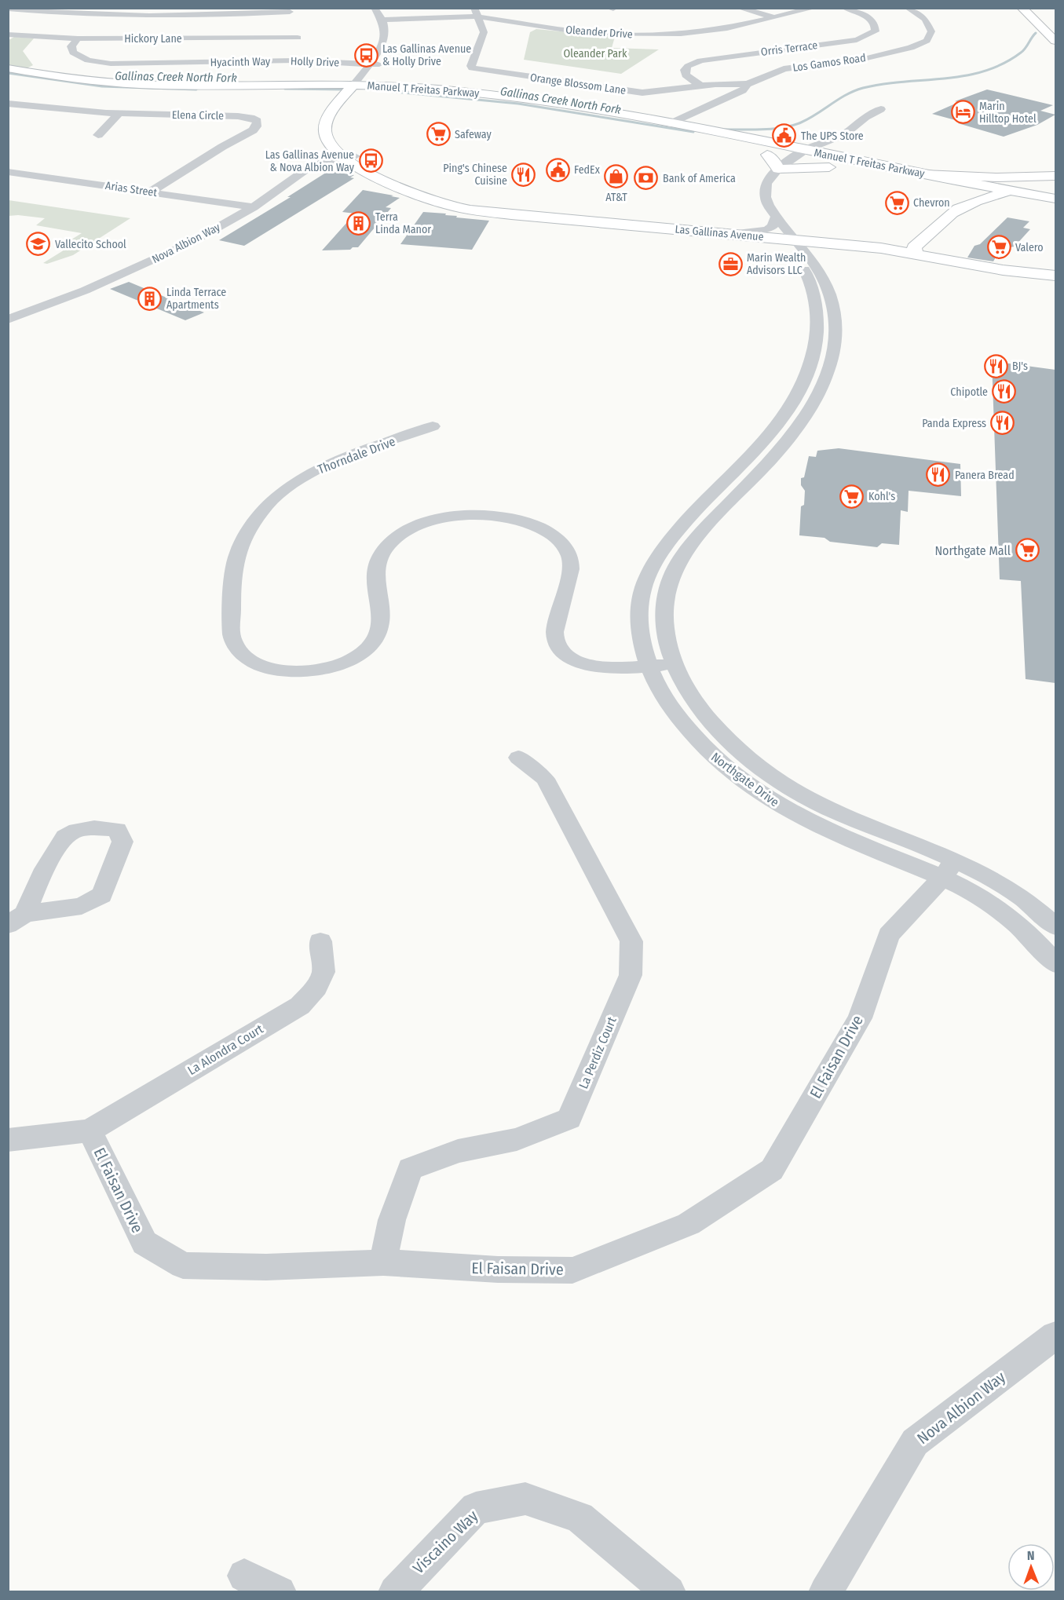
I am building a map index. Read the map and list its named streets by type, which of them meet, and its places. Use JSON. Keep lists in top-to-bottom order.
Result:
{
  "streets": {
    "main road": ["Manuel T Freitas Parkway", "Las Gallinas Avenue"],
    "street": [
      "Oleander Drive",
      "Hickory Lane",
      "Orris Terrace",
      "Hyacinth Way",
      "Holly Drive",
      "Los Gamos Road",
      "Orange Blossom Lane",
      "Elena Circle",
      "Arias Street",
      "Nova Albion Way",
      "Thorndale Drive",
      "Northgate Drive",
      "La Alondra Court",
      "La Perdiz Court",
      "El Faisan Drive",
      "Viscaino Way"
    ]
  },
  "crossings": [
    ["Oleander Drive", "Orange Blossom Lane"],
    ["Hickory Lane", "Hyacinth Way"],
    ["Hickory Lane", "Holly Drive"],
    ["Orris Terrace", "Orange Blossom Lane"],
    ["Hyacinth Way", "Holly Drive"],
    ["Los Gamos Road", "Orange Blossom Lane"],
    ["Los Gamos Road", "Manuel T Freitas Parkway"],
    ["Manuel T Freitas Parkway", "Northgate Drive"],
    ["Elena Circle", "Arias Street"],
    ["Arias Street", "Nova Albion Way"],
    ["Las Gallinas Avenue", "Nova Albion Way"],
    ["Las Gallinas Avenue", "Northgate Drive"],
    ["Thorndale Drive", "Northgate Drive"],
    ["Northgate Drive", "El Faisan Drive"],
    ["La Alondra Court", "El Faisan Drive"],
    ["La Perdiz Court", "El Faisan Drive"]
  ],
  "water": ["Gallinas Creek North Fork"],
  "parks": ["Oleander Park"],
  "places": {
    "bus stop": ["Las Gallinas Avenue & Holly Drive", "Las Gallinas Avenue & Nova Albion Way"],
    "hotel": ["Marin Hilltop Hotel"],
    "supermarket": [
      "Safeway",
      "Chevron",
      "Valero",
      "Kohl's",
      "Northgate Mall"
    ],
    "public building": ["The UPS Store", "FedEx"],
    "restaurant": [
      "Ping's Chinese Cuisine",
      "BJ's",
      "Chipotle",
      "Panda Express",
      "Panera Bread"
    ],
    "shop": ["AT&T"],
    "bank": ["Bank of America"],
    "building": ["Terra Linda Manor", "Linda Terrace Apartments"],
    "school or university": ["Vallecito School"],
    "office": ["Marin Wealth Advisors LLC"]
  },
  "north": "top"
}
